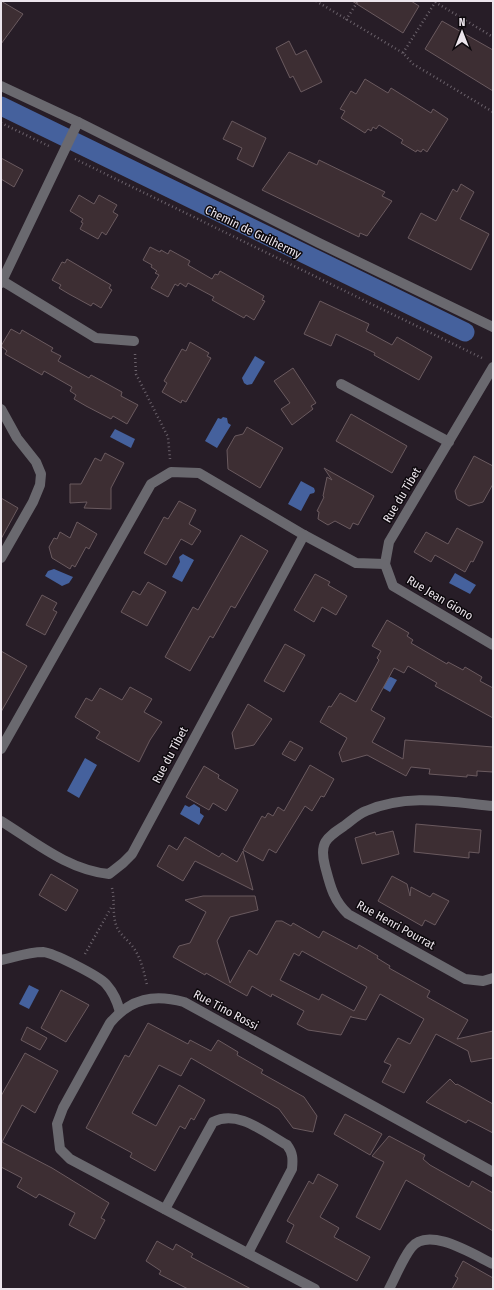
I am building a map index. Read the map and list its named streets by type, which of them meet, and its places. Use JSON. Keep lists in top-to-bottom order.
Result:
{
  "streets": {
    "street": [
      "Chemin de Guilhermy",
      "Rue du Tibet",
      "Rue Jean Giono",
      "Rue Henri Pourrat",
      "Rue Tino Rossi"
    ]
  },
  "crossings": [
    ["Chemin de Guilhermy", "Rue du Tibet"],
    ["Rue du Tibet", "Rue Jean Giono"]
  ],
  "north": "top"
}
